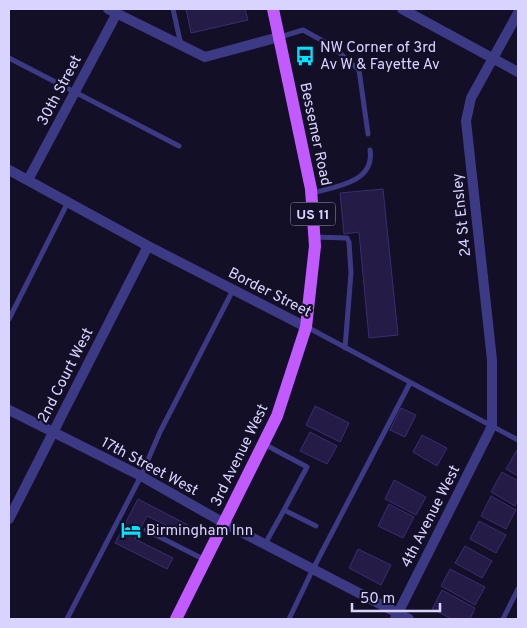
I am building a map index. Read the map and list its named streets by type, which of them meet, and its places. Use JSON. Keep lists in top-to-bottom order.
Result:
{
  "streets": {
    "main road": ["Bessemer Road", "US 11", "3rd Avenue West"],
    "street": [
      "30th Street",
      "24 St Ensley",
      "Border Street",
      "2nd Court West",
      "17th Street West",
      "4th Avenue West"
    ]
  },
  "crossings": [
    ["30th Street", "Border Street"],
    ["Bessemer Road", "Border Street"],
    ["Bessemer Road", "3rd Avenue West"],
    ["24 St Ensley", "Border Street"],
    ["24 St Ensley", "4th Avenue West"],
    ["Border Street", "2nd Court West"],
    ["Border Street", "3rd Avenue West"],
    ["Border Street", "4th Avenue West"],
    ["2nd Court West", "17th Street West"],
    ["3rd Avenue West", "17th Street West"],
    ["17th Street West", "4th Avenue West"]
  ],
  "places": {
    "bus stop": ["NW Corner of 3rd Av W & Fayette Av"],
    "hotel": ["Birmingham Inn"]
  },
  "scale_bar": "50 m"
}
